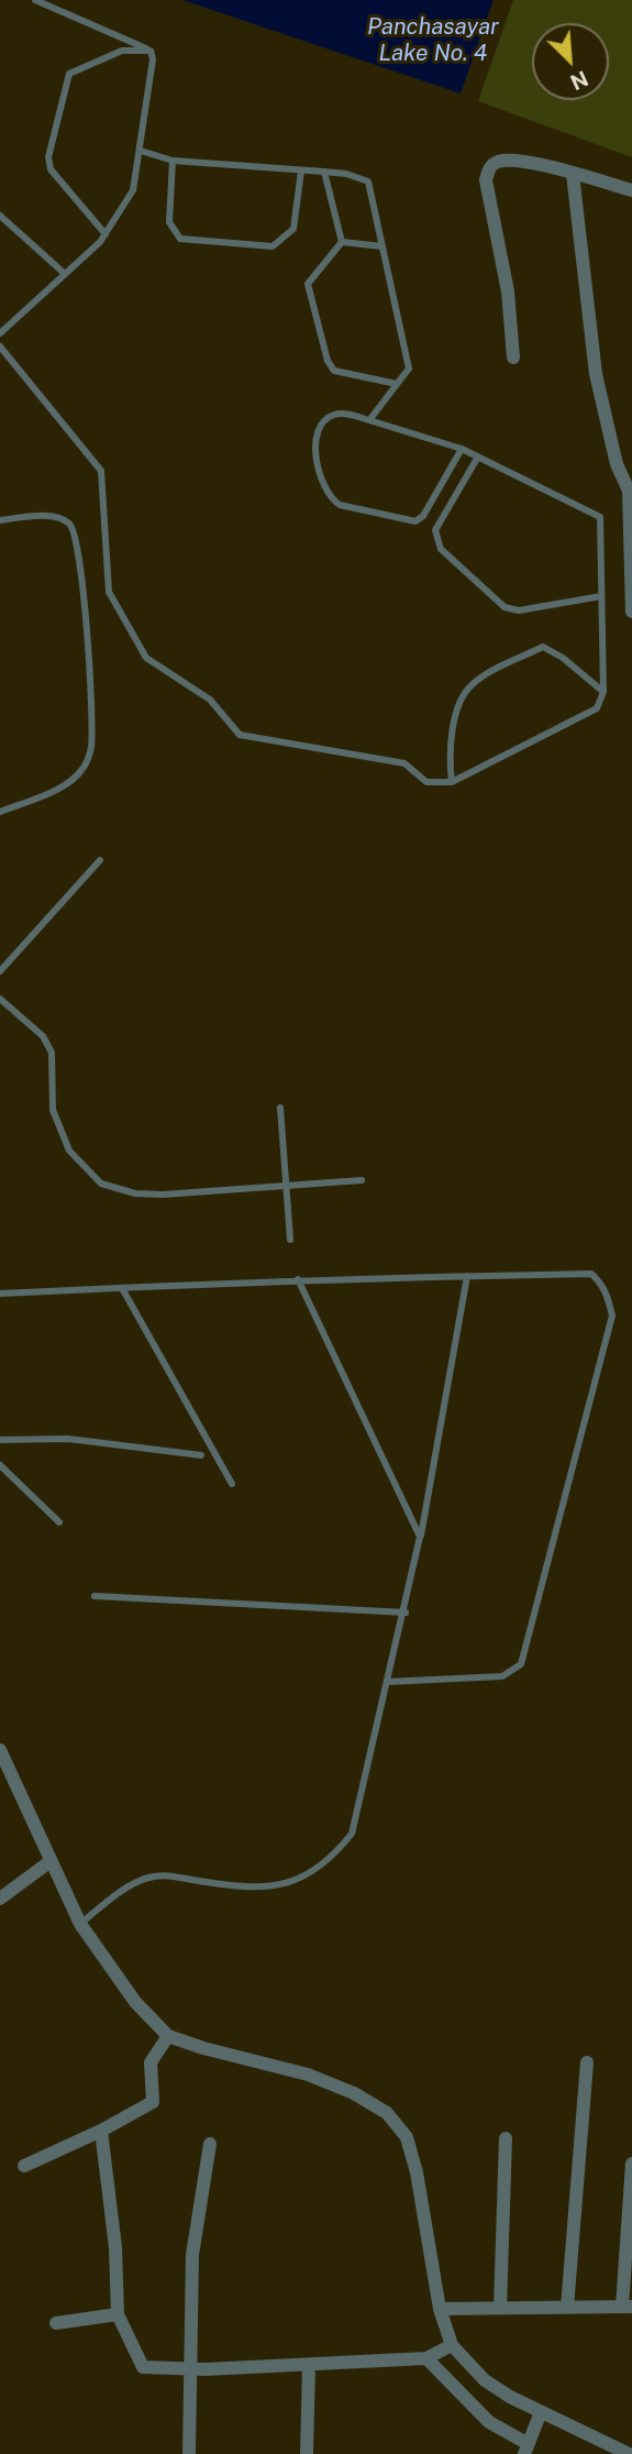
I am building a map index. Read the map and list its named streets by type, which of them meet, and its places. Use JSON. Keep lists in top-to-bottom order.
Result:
{
  "water": ["Panchasayar Lake No. 4"],
  "north": "bottom right"
}
